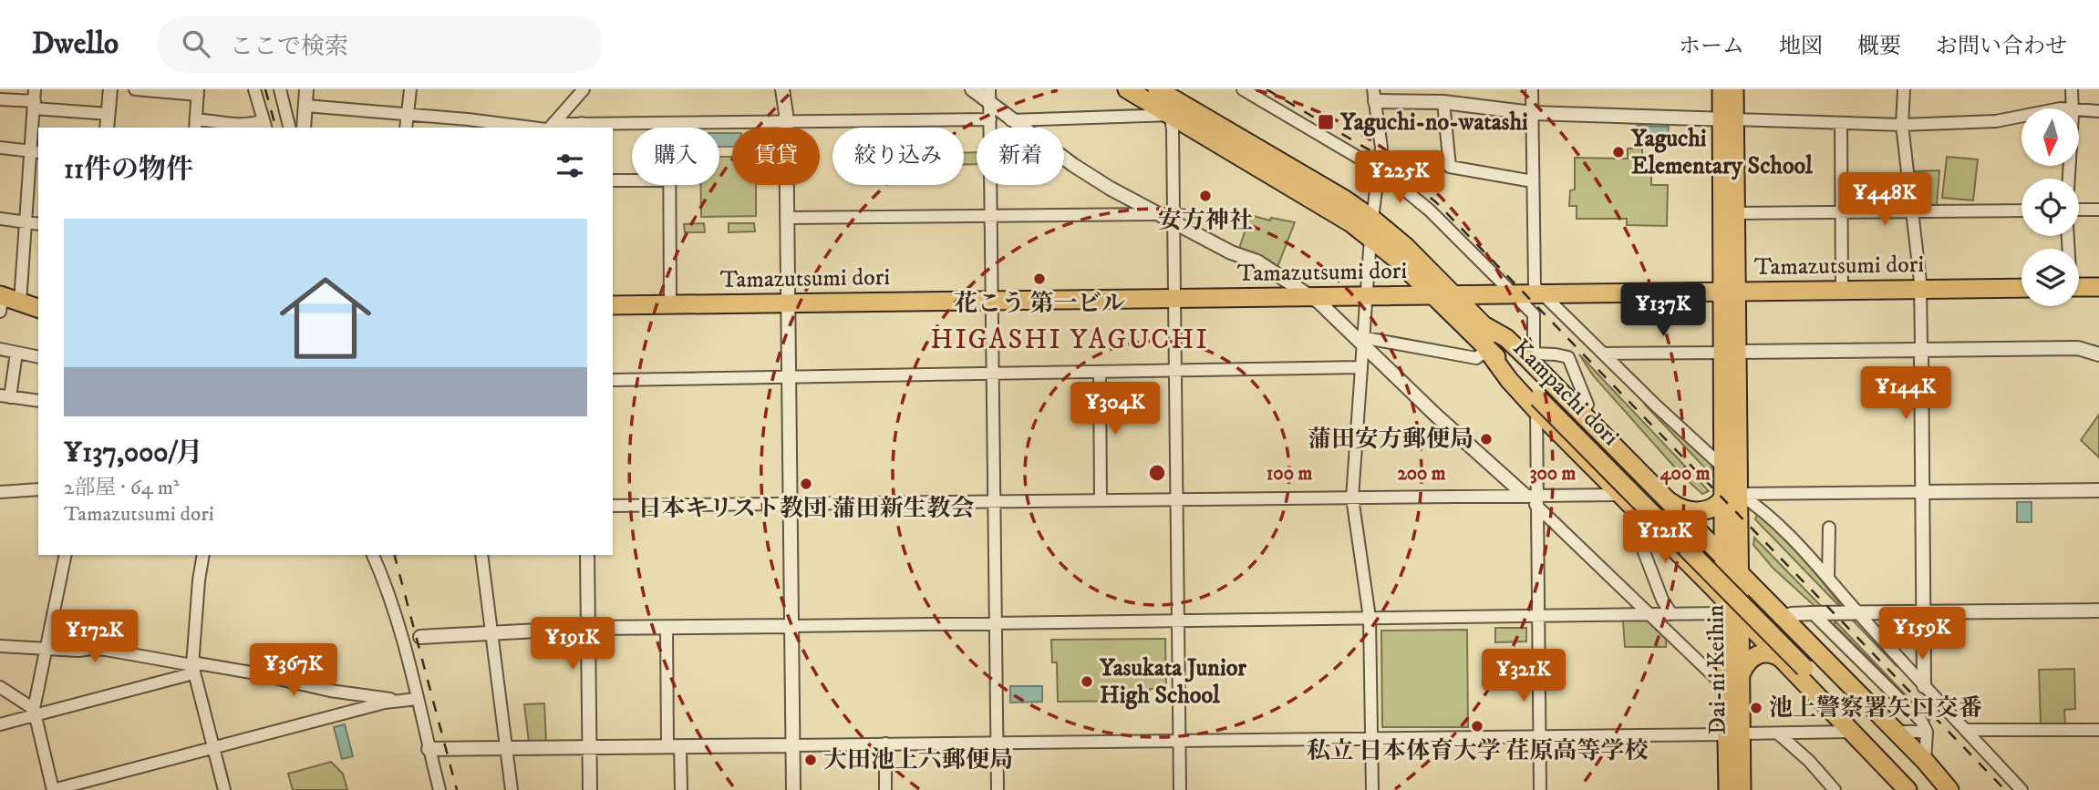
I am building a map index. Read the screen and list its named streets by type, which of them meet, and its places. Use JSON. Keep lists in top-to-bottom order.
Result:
{
  "streets": {
    "main road": ["Tamazutsumi dori", "Kampachi dori", "Dai-ni Keihin"]
  },
  "crossings": [
    ["Tamazutsumi dori", "Kampachi dori"],
    ["Tamazutsumi dori", "Dai-ni Keihin"]
  ],
  "districts": ["HIGASHI YAGUCHI"],
  "places": {
    "transit": ["Yaguchi-no-watashi"],
    "other": [
      "Yaguchi Elementary School",
      "安方神社",
      "花こう 第一ビル",
      "蒲田安方郵便局",
      "日本キリスト教団 蒲田新生教会",
      "Yasukata Junior High School",
      "池上警察署矢口交番",
      "私立 日本体育大学 荏原高等学校",
      "大田池上六郵便局"
    ]
  },
  "north": "bottom",
  "page": {
    "header": "Dwello",
    "search": "ここで検索",
    "nav": [
      "ホーム",
      "地図",
      "概要",
      "お問い合わせ"
    ],
    "chip": [
      "購入",
      "賃貸",
      "絞り込み",
      "新着"
    ],
    "heading": "11件の物件",
    "price": [
      "¥225K",
      "¥448K",
      "¥137K",
      "¥144K",
      "¥304K",
      "¥121K",
      "¥159K",
      "¥172K",
      "¥191K",
      "¥367K",
      "¥321K"
    ],
    "list": [
      {
        "name": "¥137,000/月",
        "note": "2部屋 · 64 m² · Tamazutsumi dori"
      }
    ]
  },
  "rings": [
    "100 m",
    "200 m",
    "300 m",
    "400 m"
  ]
}
